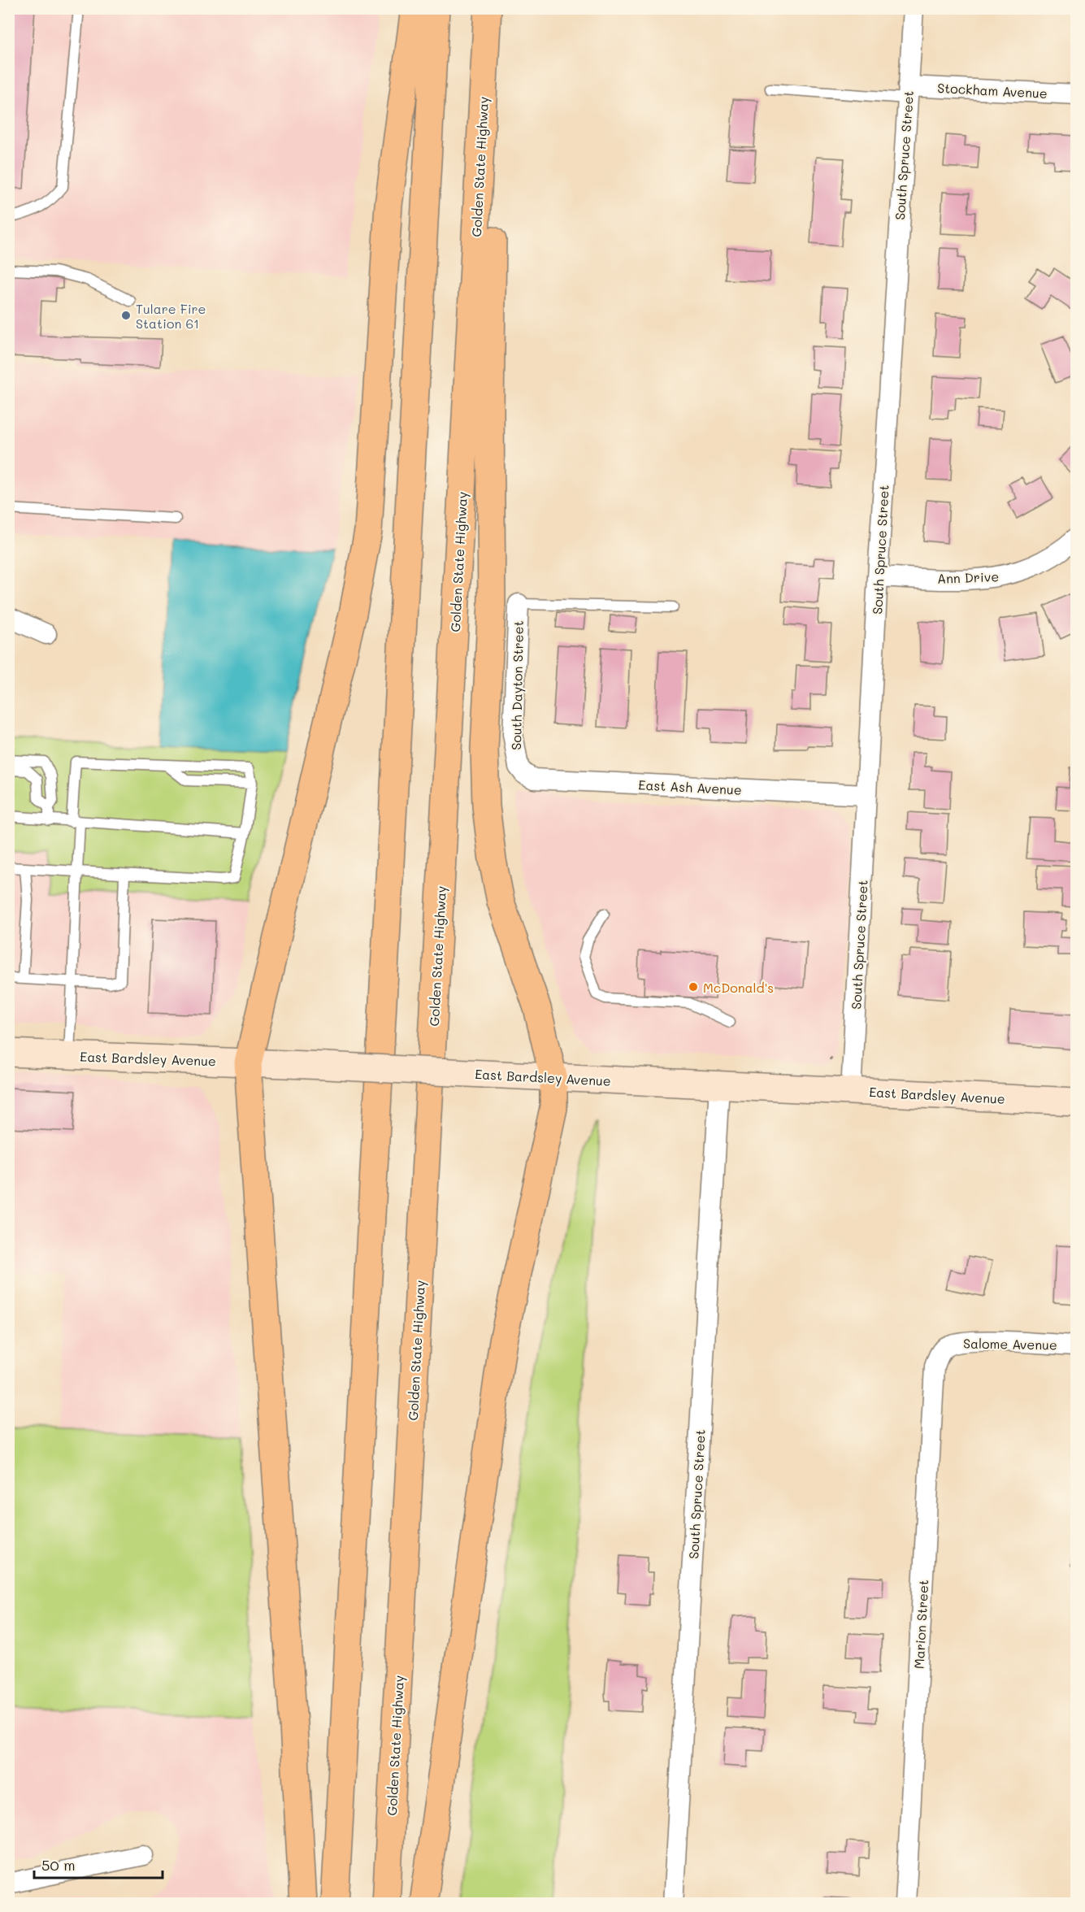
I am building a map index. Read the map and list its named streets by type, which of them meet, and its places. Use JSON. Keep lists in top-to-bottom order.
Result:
{
  "streets": {
    "highway": ["Golden State Highway"],
    "main road": ["East Bardsley Avenue"],
    "street": [
      "Stockham Avenue",
      "South Spruce Street",
      "Ann Drive",
      "South Dayton Street",
      "East Ash Avenue",
      "Salome Avenue",
      "Marion Street"
    ]
  },
  "crossings": [
    ["Stockham Avenue", "South Spruce Street"],
    ["South Spruce Street", "Ann Drive"],
    ["South Spruce Street", "East Ash Avenue"],
    ["South Spruce Street", "East Bardsley Avenue"],
    ["South Dayton Street", "East Ash Avenue"],
    ["Salome Avenue", "Marion Street"]
  ],
  "places": ["Tulare Fire Station 61", "McDonald's"],
  "scale_bar": "50 m"
}
